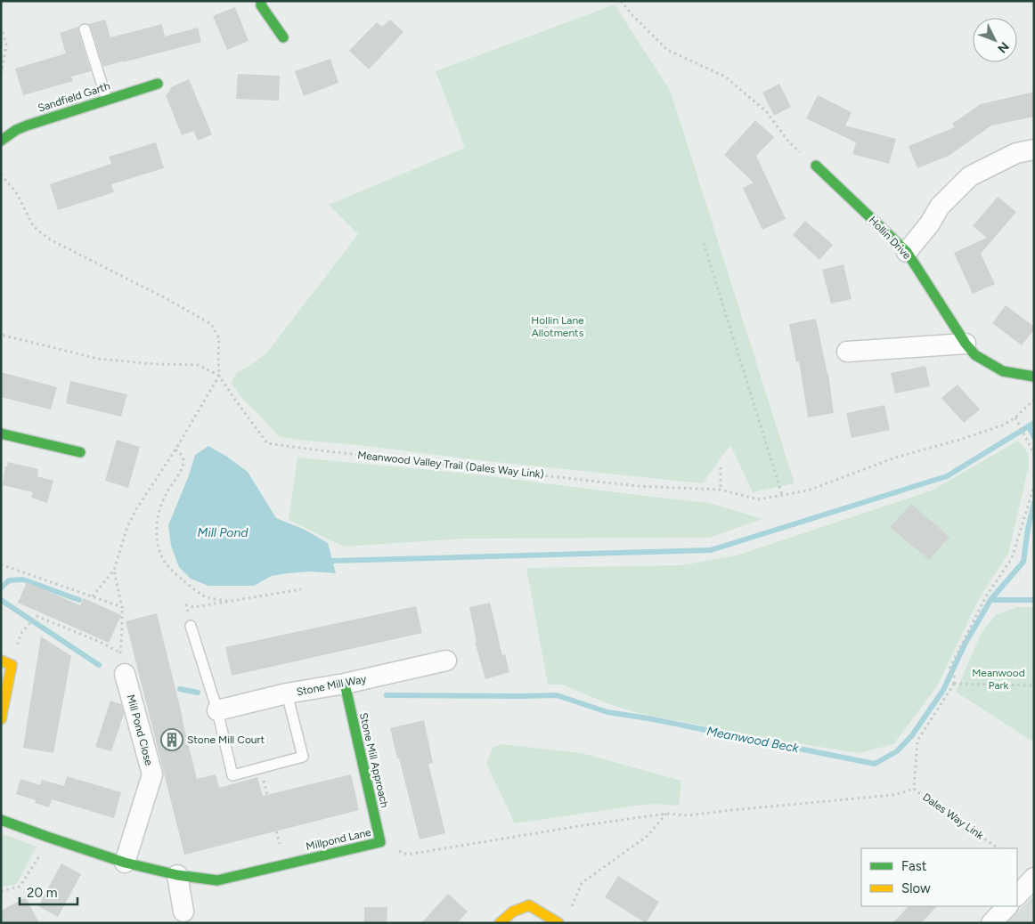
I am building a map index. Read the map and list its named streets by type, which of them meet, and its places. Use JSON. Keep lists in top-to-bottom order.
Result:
{
  "streets": {
    "street": [
      "Sandfield Garth",
      "Hollin Drive",
      "Stone Mill Way",
      "Mill Pond Close",
      "Stone Mill Approach",
      "Millpond Lane"
    ],
    "path": ["Meanwood Valley Trail (Dales Way Link)", "Dales Way Link"]
  },
  "crossings": [
    ["Stone Mill Way", "Stone Mill Approach"],
    ["Mill Pond Close", "Millpond Lane"],
    ["Stone Mill Approach", "Millpond Lane"],
    ["Dales Way Link", "Millpond Lane"]
  ],
  "water": ["Mill Pond", "Meanwood Beck"],
  "parks": ["Hollin Lane Allotments", "Meanwood Park"],
  "places": {
    "building": ["Stone Mill Court"]
  },
  "legend": ["Fast", "Slow"],
  "scale_bar": "20 m",
  "north": "bottom right"
}
